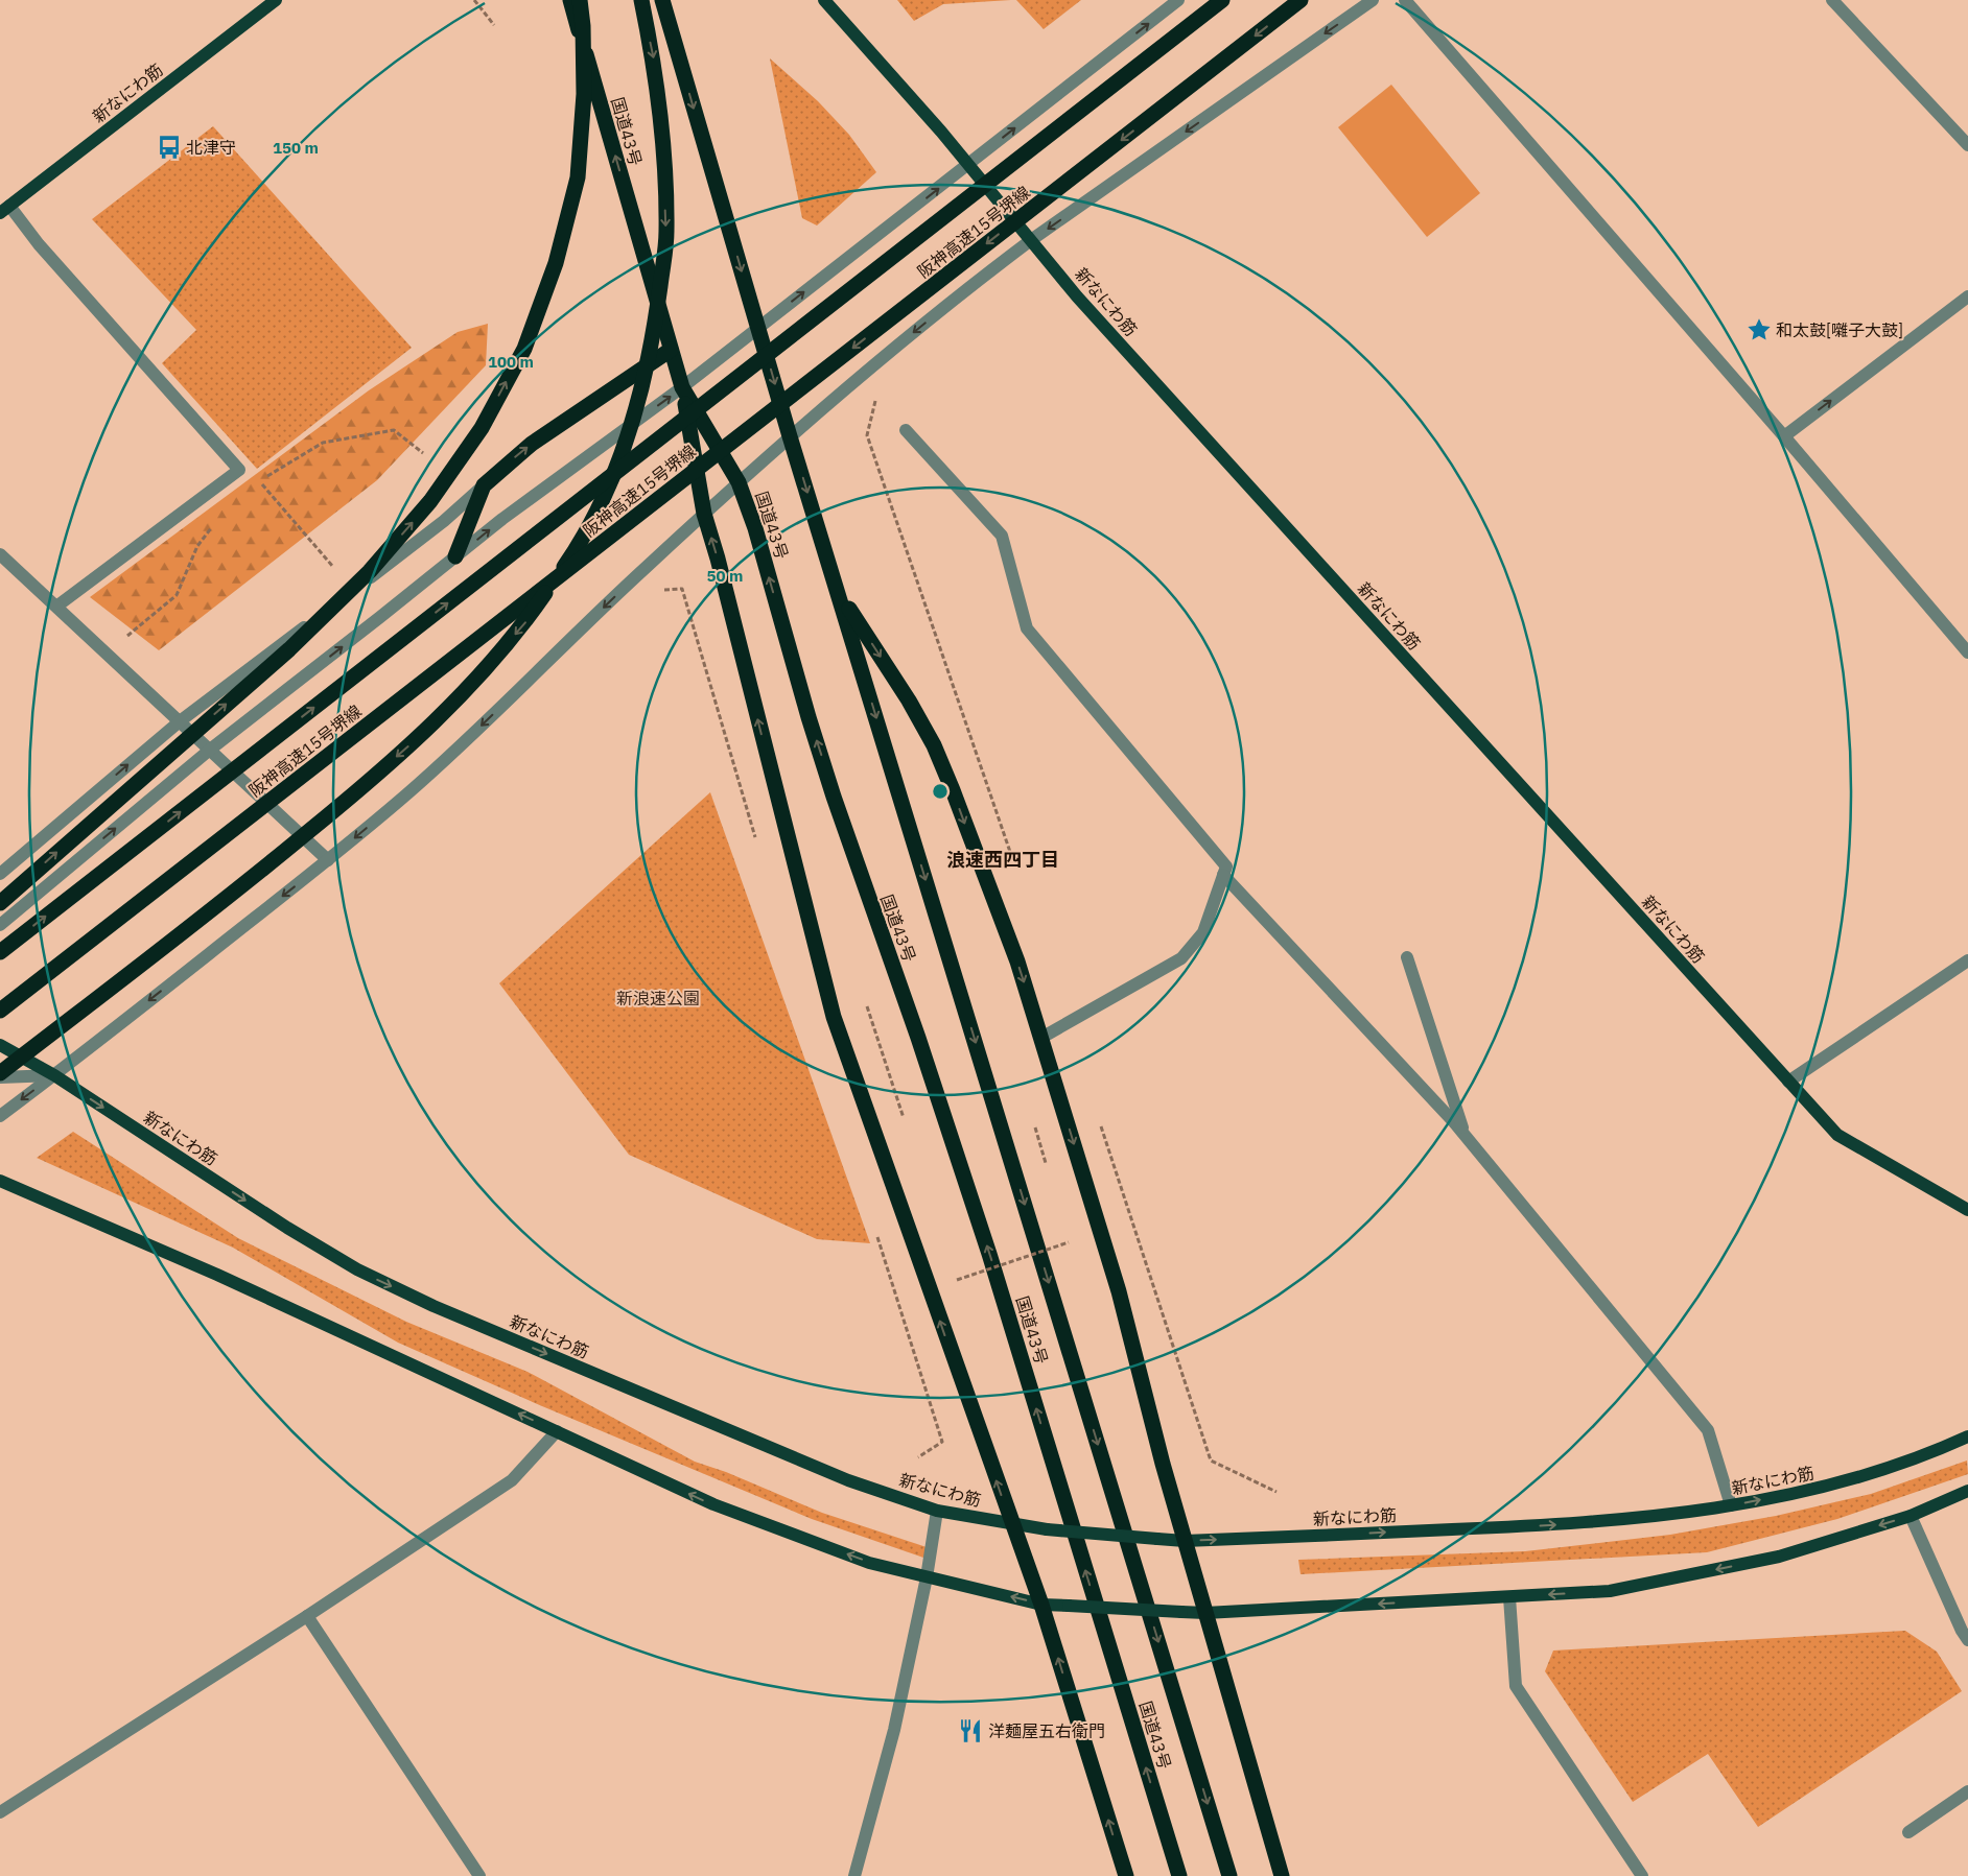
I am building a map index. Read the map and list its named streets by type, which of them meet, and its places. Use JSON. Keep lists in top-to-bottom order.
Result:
{
  "streets": {
    "highway": ["国道43号", "阪神高速15号堺線"],
    "main road": ["新なにわ筋"]
  },
  "districts": ["浪速西四丁目"],
  "parks": ["新浪速公園"],
  "places": {
    "bus stop": ["北津守"],
    "place": ["和太鼓[囃子大鼓]"],
    "restaurant": ["洋麺屋五右衛門"]
  },
  "rings": ["150 m", "100 m", "50 m"]
}
